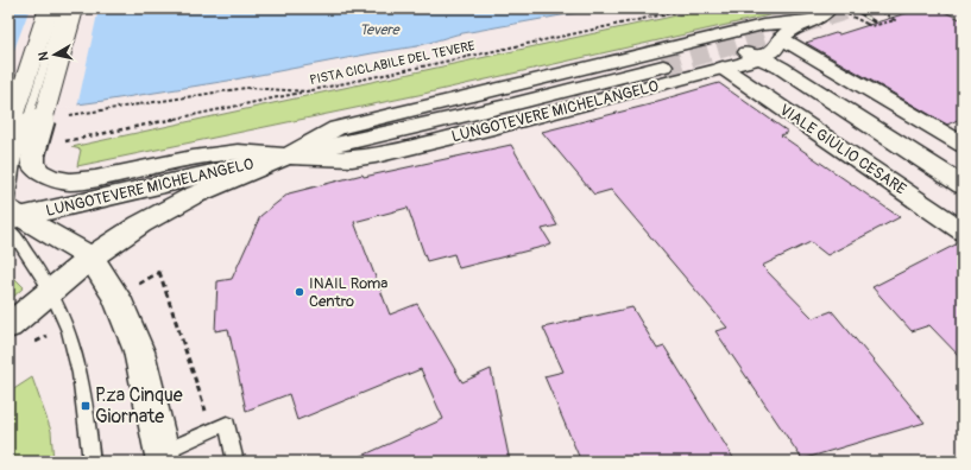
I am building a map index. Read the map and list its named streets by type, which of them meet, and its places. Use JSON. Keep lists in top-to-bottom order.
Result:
{
  "streets": {
    "street": ["LUNGOTEVERE MICHELANGELO", "VIALE GIULIO CESARE"],
    "path": ["PISTA CICLABILE DEL TEVERE"]
  },
  "crossings": [
    ["LUNGOTEVERE MICHELANGELO", "VIALE GIULIO CESARE"]
  ],
  "water": ["Tevere"],
  "places": {
    "other": ["INAIL Roma Centro"],
    "transit": ["P.za Cinque Giornate"]
  },
  "north": "left"
}
